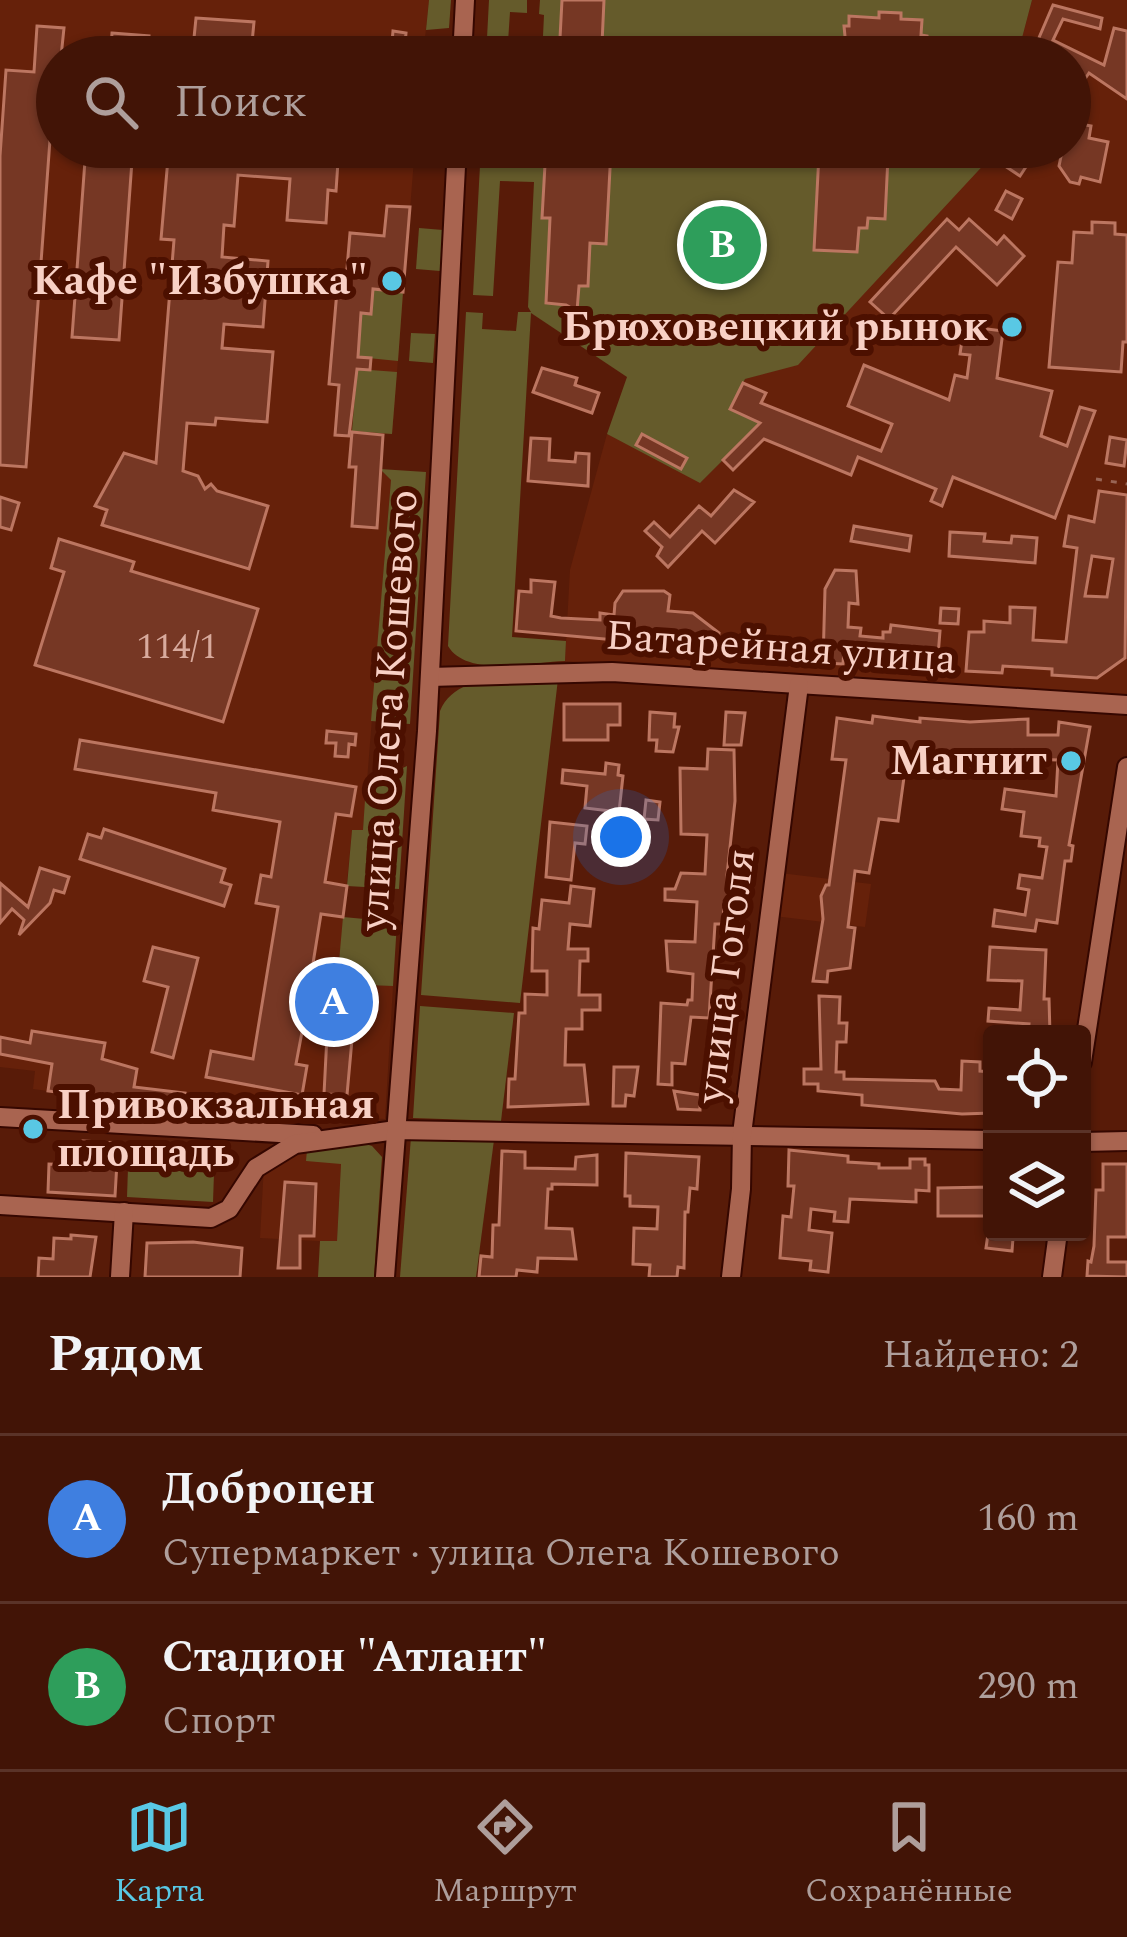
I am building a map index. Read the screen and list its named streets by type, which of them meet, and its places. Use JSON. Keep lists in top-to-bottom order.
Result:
{
  "streets": {
    "street": ["Батарейная улица", "улица Олега Кошевого", "улица Гоголя"]
  },
  "crossings": [
    ["Батарейная улица", "улица Олега Кошевого"],
    ["Батарейная улица", "улица Гоголя"]
  ],
  "places": [
    "Кафе \"Избушка\"",
    "Брюховецкий рынок",
    "Магнит",
    "Привокзальная площадь"
  ],
  "house_numbers": ["114/1"],
  "page": {
    "search": "Поиск",
    "pins": ["B", "A"],
    "heading": ["Рядом", "Найдено: 2"],
    "list": [
      {
        "mark": "A",
        "name": "Доброцен",
        "note": "Супермаркет · улица Олега Кошевого",
        "value": "160 m"
      },
      {
        "mark": "B",
        "name": "Стадион \"Атлант\"",
        "note": "Спорт",
        "value": "290 m"
      }
    ],
    "nav": ["Карта", "Маршрут", "Сохранённые"]
  }
}
